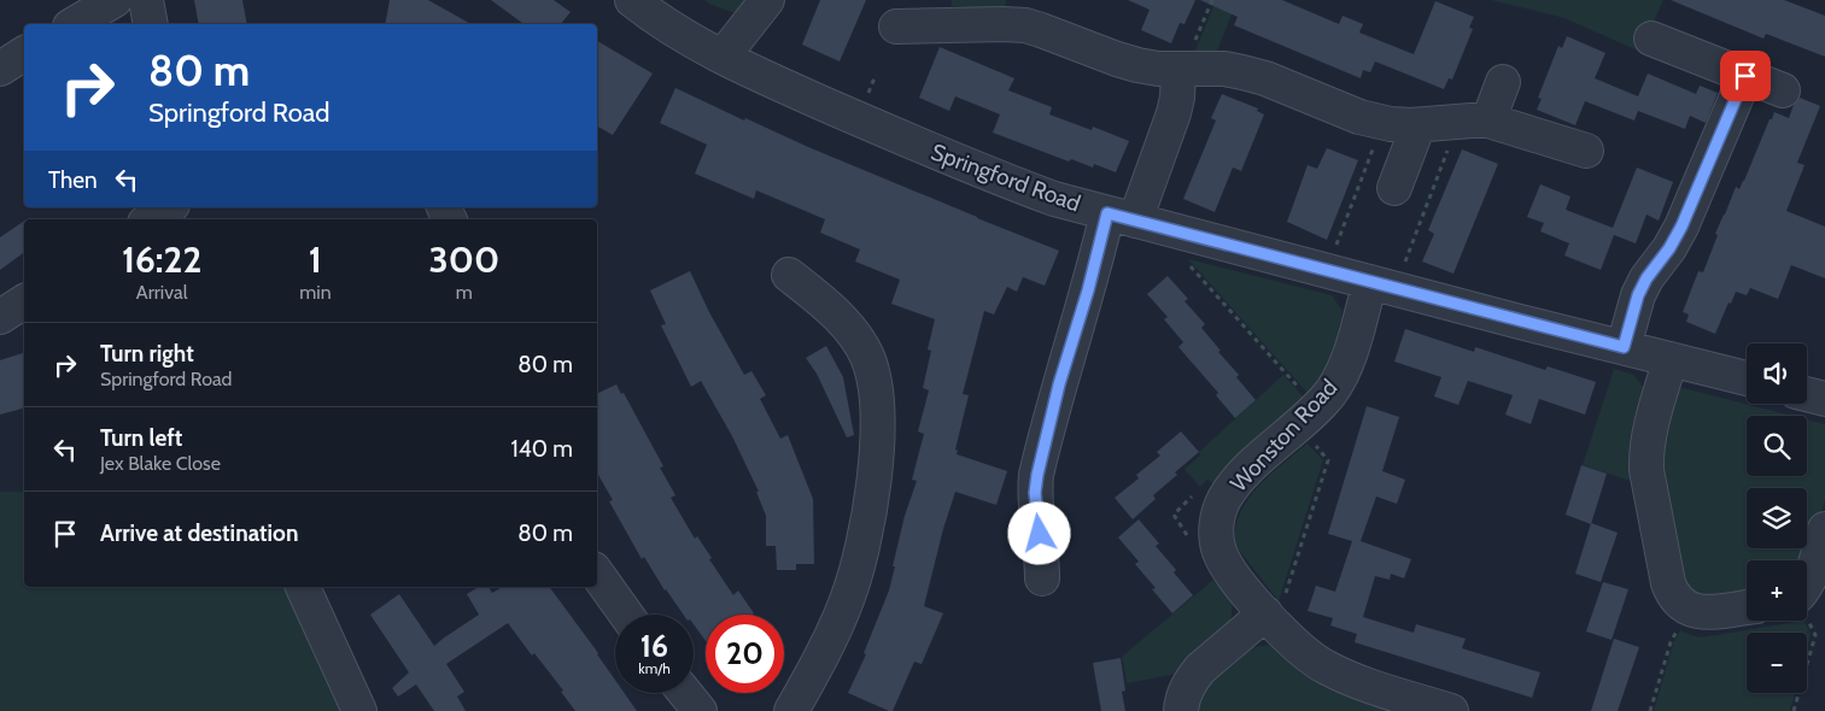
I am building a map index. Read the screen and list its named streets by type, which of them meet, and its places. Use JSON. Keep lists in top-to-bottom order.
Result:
{
  "streets": {
    "street": ["Springford Road", "Wonston Road"]
  },
  "crossings": [
    ["Springford Road", "Wonston Road"]
  ],
  "page": {
    "turn": ["80 m", "Springford Road"],
    "then": "Then",
    "eta": [
      "16:22",
      "Arrival",
      "1",
      "min",
      "300",
      "m"
    ],
    "list": [
      {
        "name": "Turn right",
        "note": "Springford Road",
        "value": "80 m"
      },
      {
        "name": "Turn left",
        "note": "Jex Blake Close",
        "value": "140 m"
      },
      {
        "name": "Arrive at destination",
        "value": "80 m"
      }
    ],
    "map_buttons": ["+", "−"],
    "speed": "16 km/h",
    "limit": "20"
  }
}
